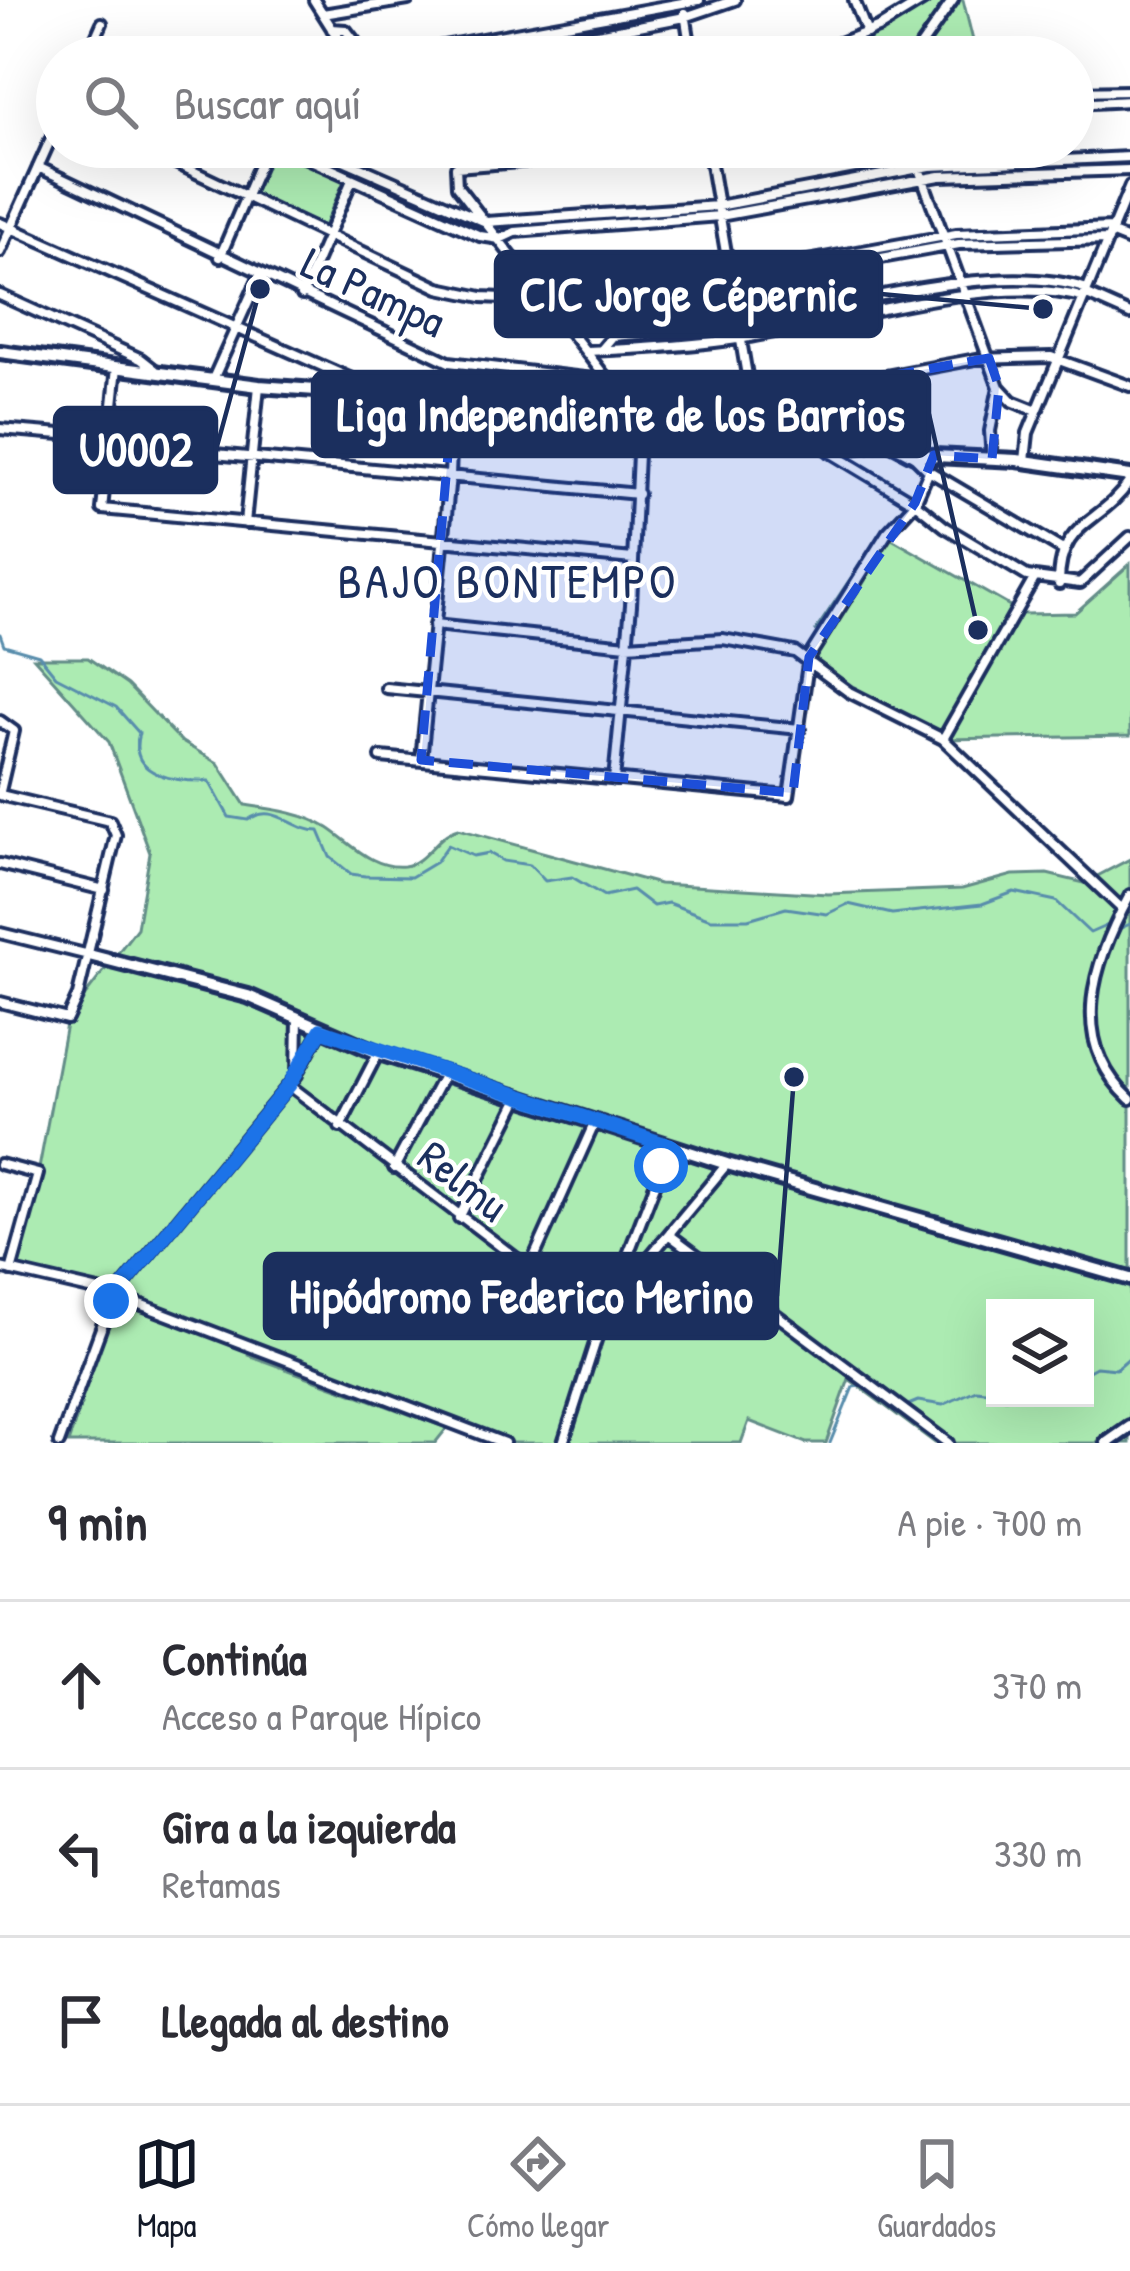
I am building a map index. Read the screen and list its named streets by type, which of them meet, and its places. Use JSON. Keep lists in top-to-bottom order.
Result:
{
  "streets": {
    "street": ["La Pampa", "Relmu"]
  },
  "districts": ["BAJO BONTEMPO"],
  "places": [
    "U0002",
    "CIC Jorge Cépernic",
    "Liga Independiente de los Barrios",
    "Hipódromo Federico Merino"
  ],
  "page": {
    "search": "Buscar aquí",
    "heading": ["9 min", "A pie · 700 m"],
    "list": [
      ["Continúa", "Acceso a Parque Hípico", "370 m"],
      ["Gira a la izquierda", "Retamas", "330 m"],
      "Llegada al destino"
    ],
    "nav": ["Mapa", "Cómo llegar", "Guardados"]
  }
}
